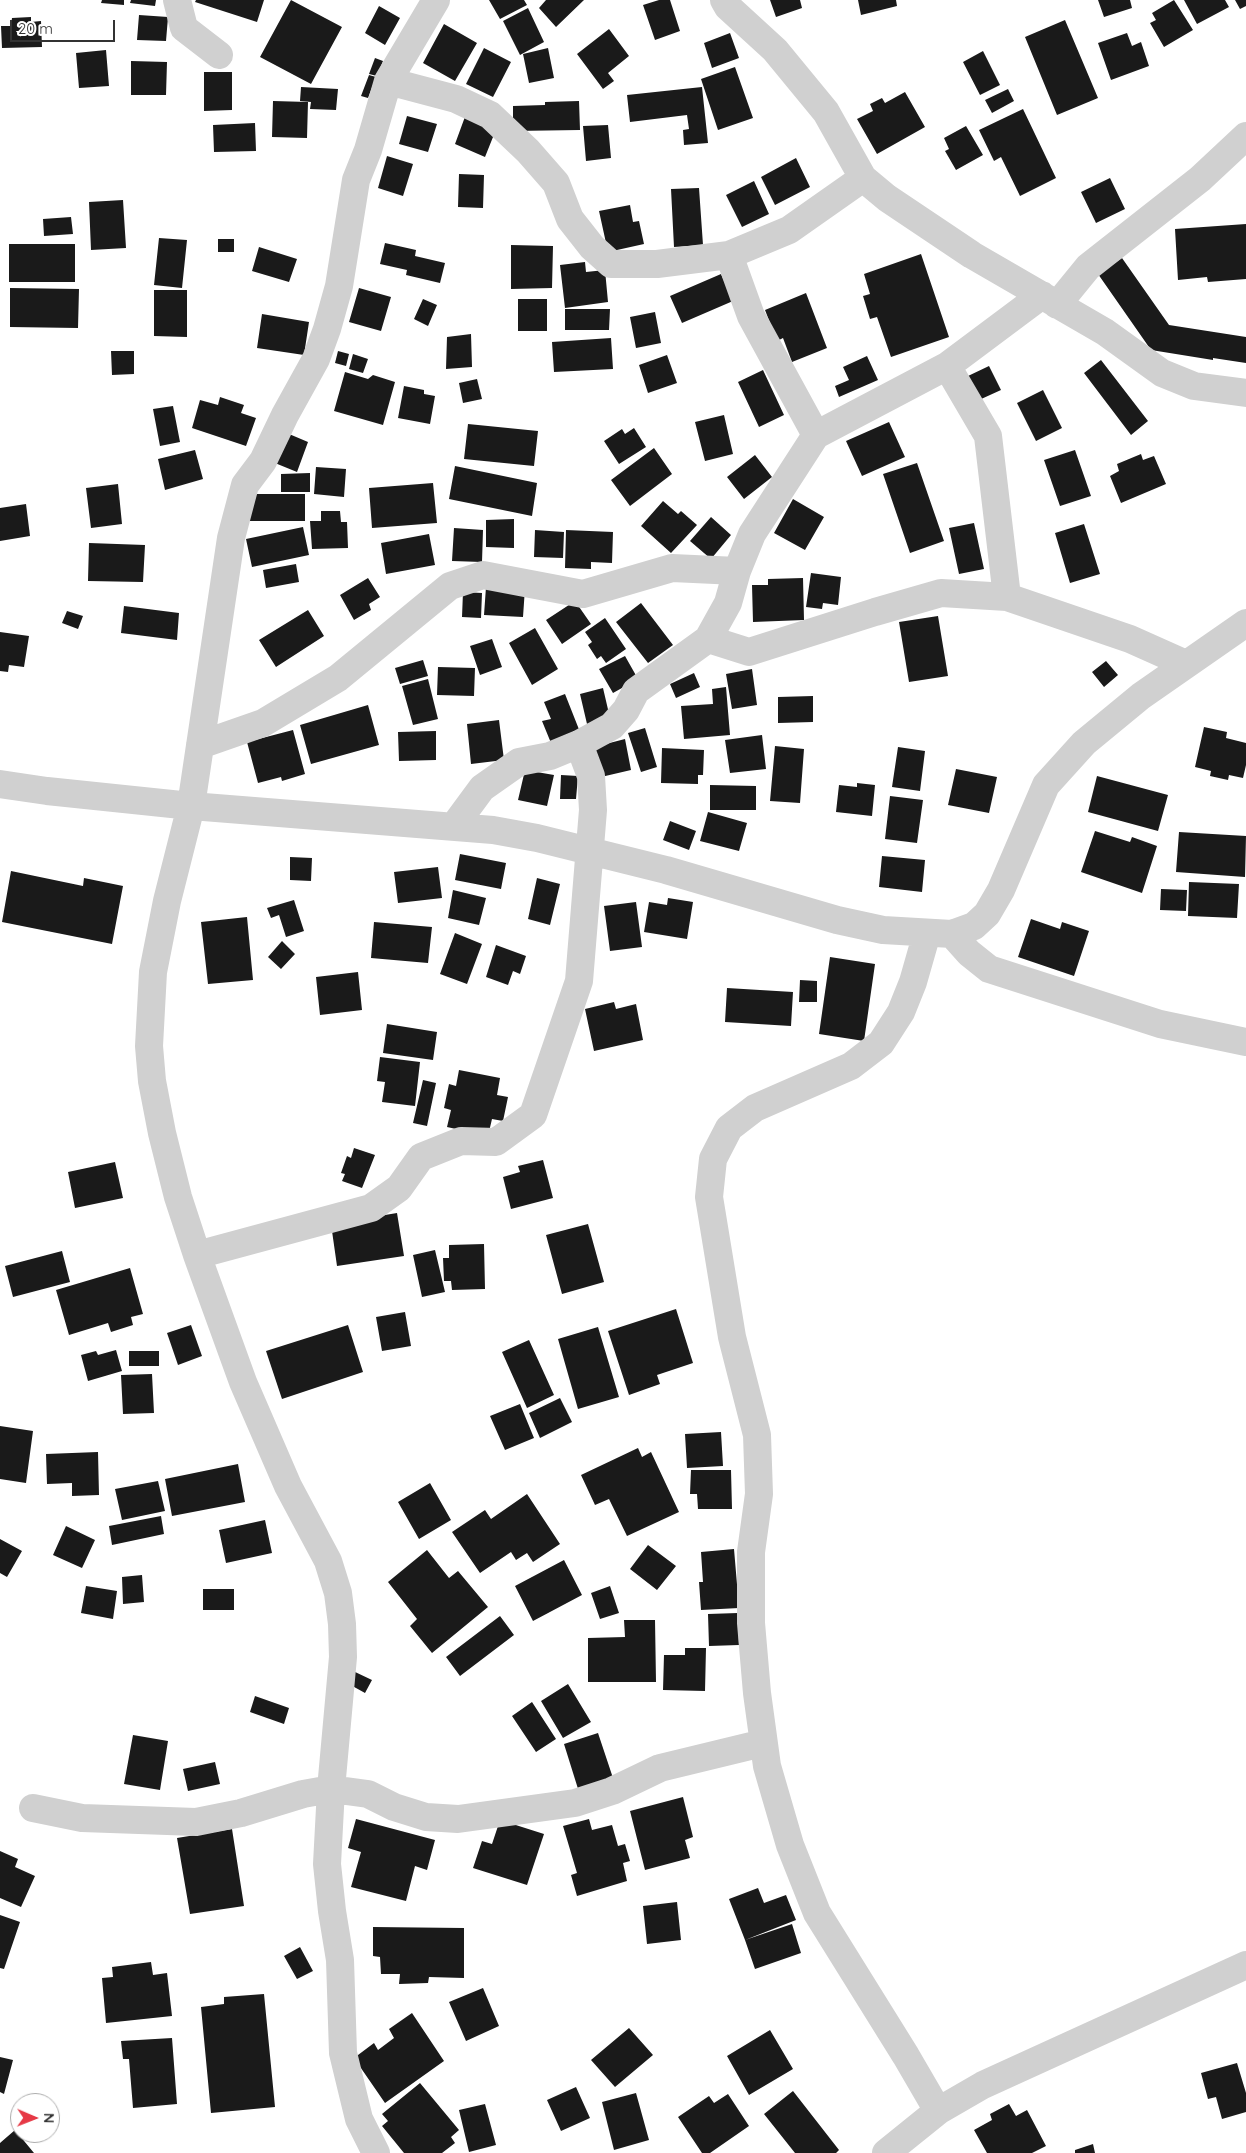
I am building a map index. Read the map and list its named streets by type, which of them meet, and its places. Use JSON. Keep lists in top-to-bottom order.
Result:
{
  "scale_bar": "20 m",
  "north": "right"
}
